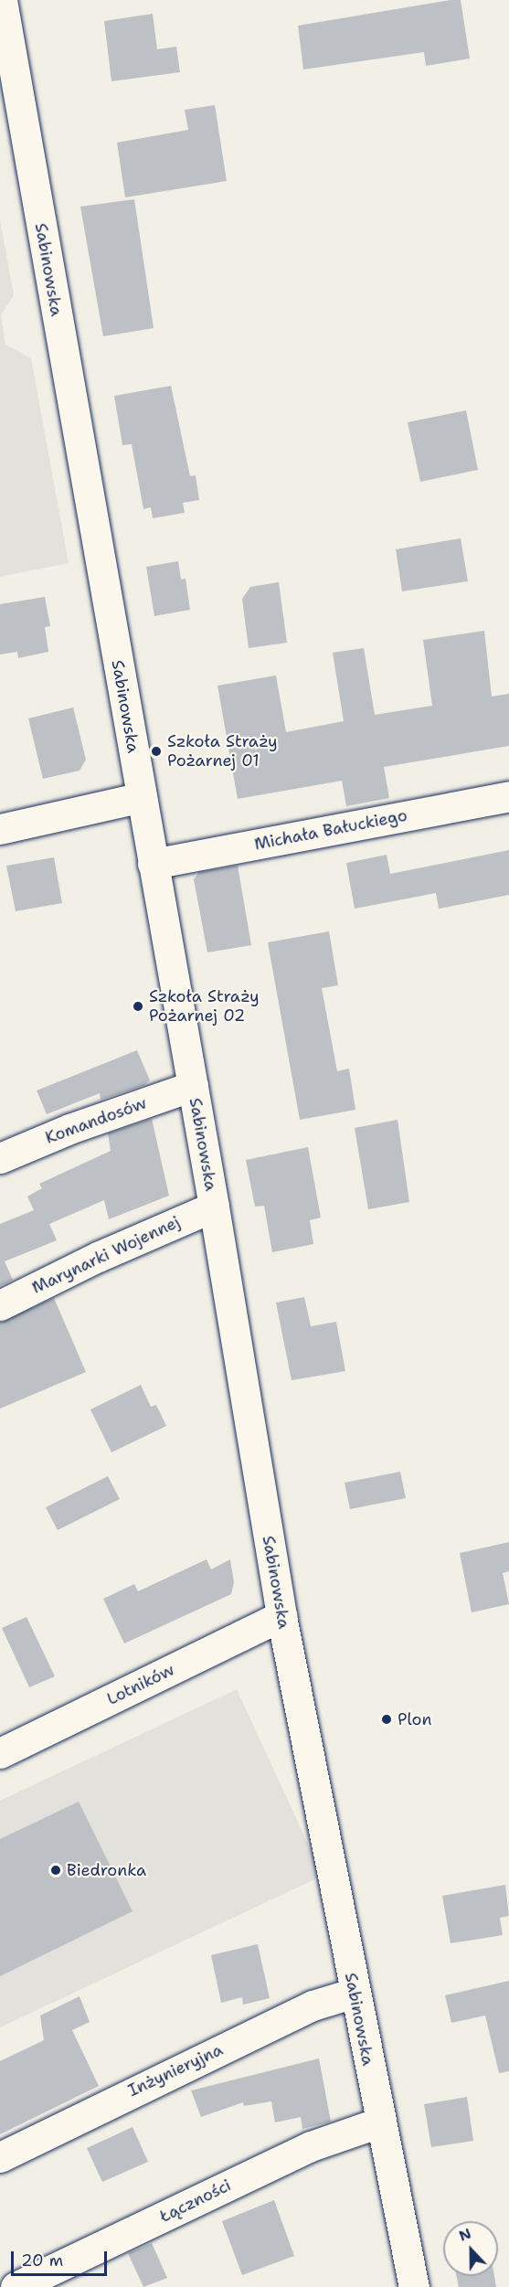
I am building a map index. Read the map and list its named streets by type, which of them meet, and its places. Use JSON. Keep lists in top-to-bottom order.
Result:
{
  "streets": {
    "street": [
      "Sabinowska",
      "Michała Bałuckiego",
      "Komandosów",
      "Marynarki Wojennej",
      "Lotników",
      "Inżynieryjna",
      "Łączności"
    ]
  },
  "crossings": [
    ["Sabinowska", "Michała Bałuckiego"],
    ["Sabinowska", "Komandosów"],
    ["Sabinowska", "Marynarki Wojennej"],
    ["Sabinowska", "Lotników"],
    ["Sabinowska", "Inżynieryjna"],
    ["Sabinowska", "Łączności"]
  ],
  "places": [
    "Szkoła Straży Pożarnej 01",
    "Szkoła Straży Pożarnej 02",
    "Plon",
    "Biedronka"
  ],
  "scale_bar": "20 m",
  "north": "top"
}
